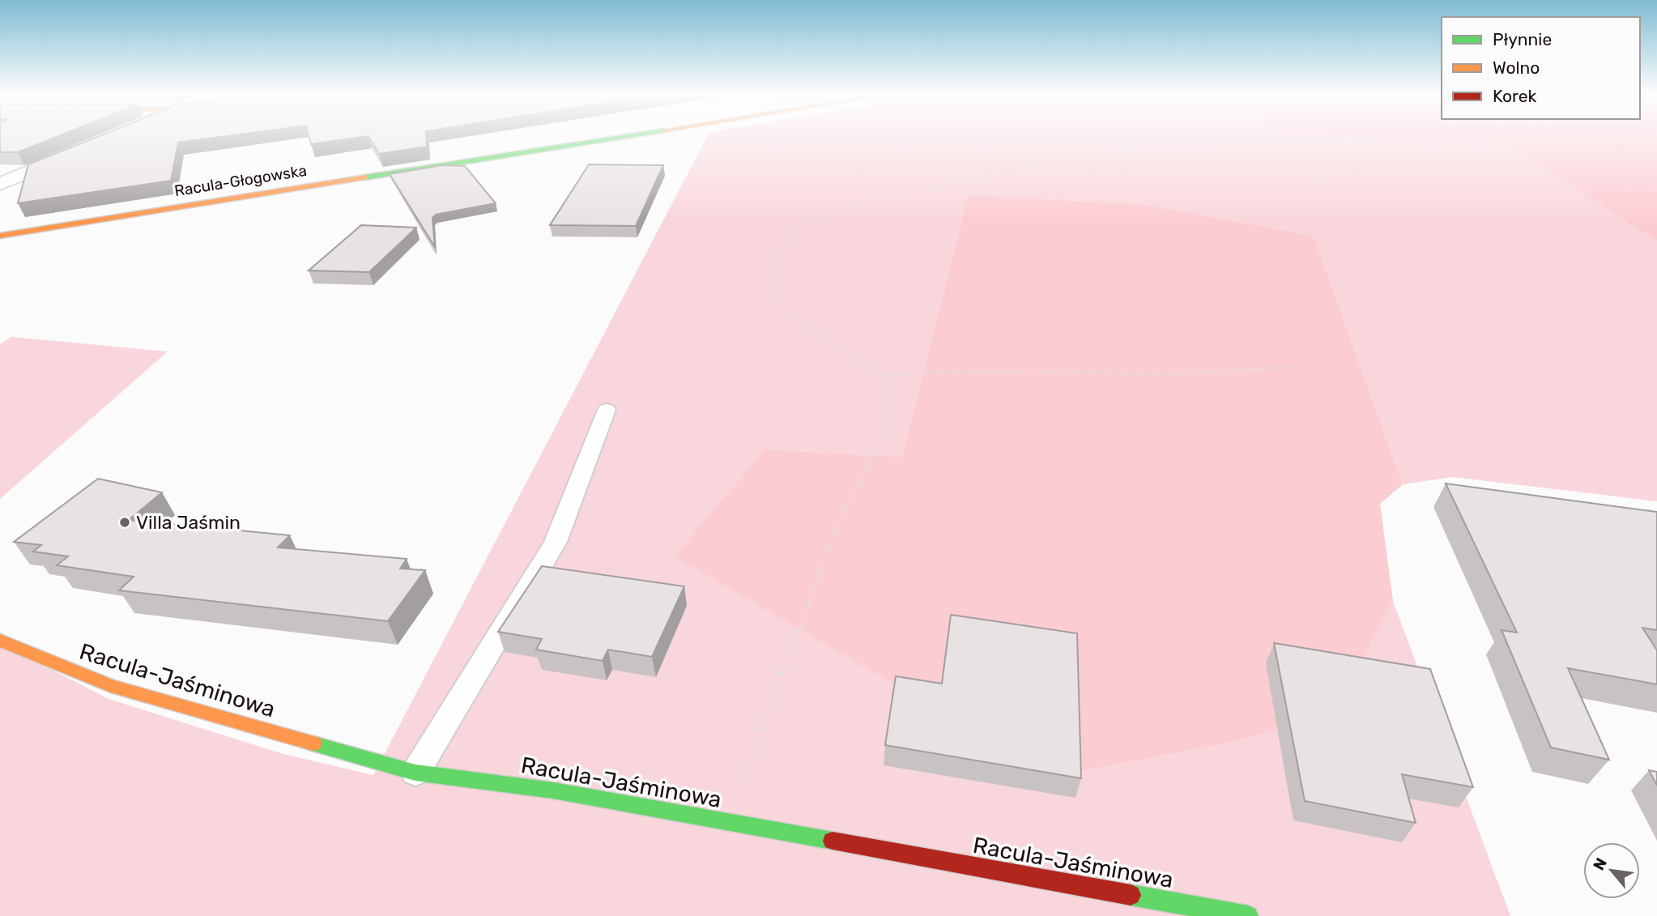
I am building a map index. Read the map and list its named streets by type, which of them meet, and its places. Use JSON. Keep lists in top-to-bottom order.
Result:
{
  "streets": {
    "street": ["Racula-Głogowska", "Racula-Jaśminowa"]
  },
  "places": ["Villa Jaśmin"],
  "legend": ["Płynnie", "Wolno", "Korek"],
  "north": "top left"
}
